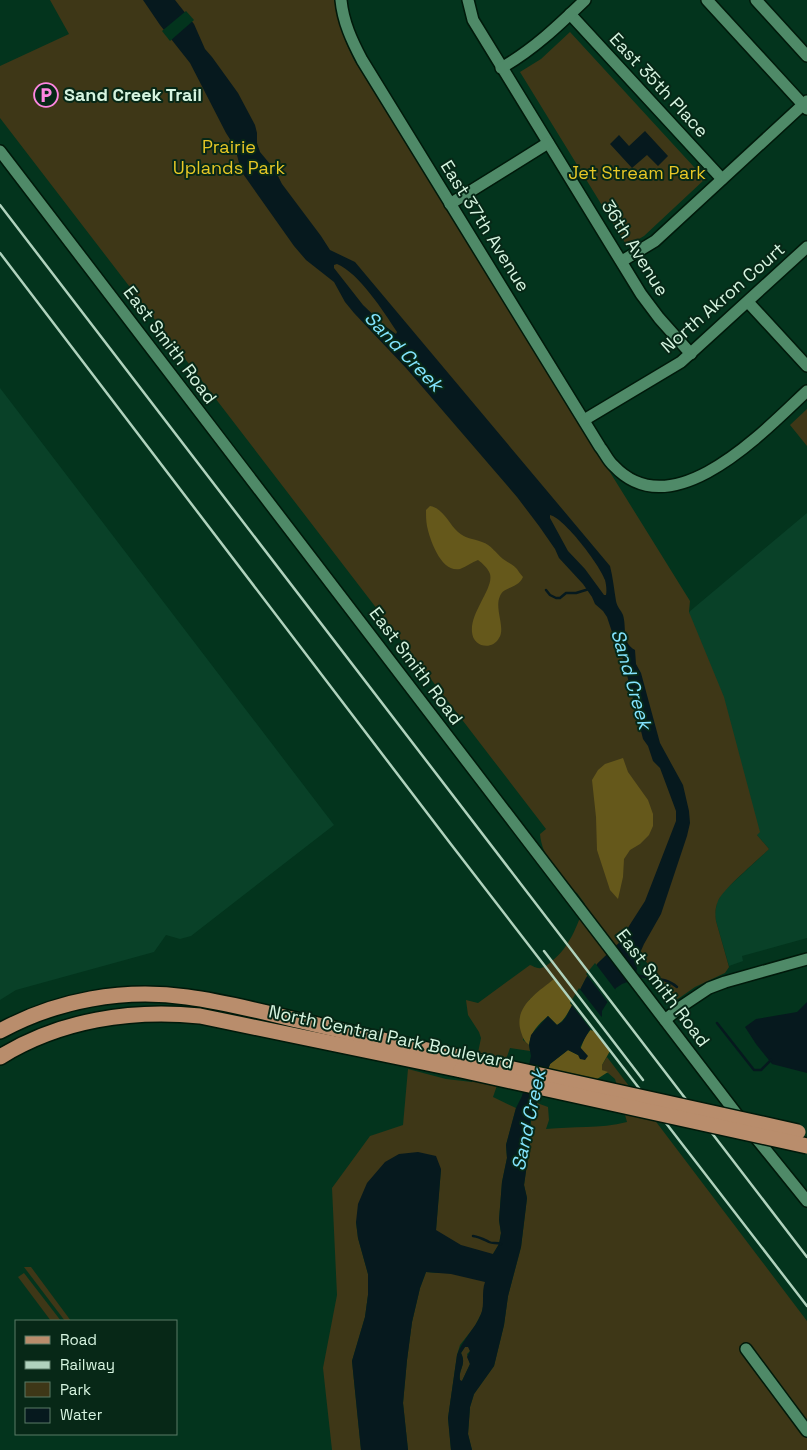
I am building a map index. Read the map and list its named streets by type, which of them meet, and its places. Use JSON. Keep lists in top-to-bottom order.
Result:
{
  "streets": {
    "main road": ["North Central Park Boulevard"],
    "street": [
      "East 35th Place",
      "East 37th Avenue",
      "36th Avenue",
      "North Akron Court",
      "East Smith Road"
    ]
  },
  "crossings": [
    ["East 37th Avenue", "North Akron Court"],
    ["36th Avenue", "North Akron Court"]
  ],
  "water": ["Sand Creek"],
  "parks": ["Prairie Uplands Park", "Jet Stream Park"],
  "places": {
    "parking": ["Sand Creek Trail"]
  },
  "legend": [
    "Road",
    "Railway",
    "Park",
    "Water"
  ]
}
